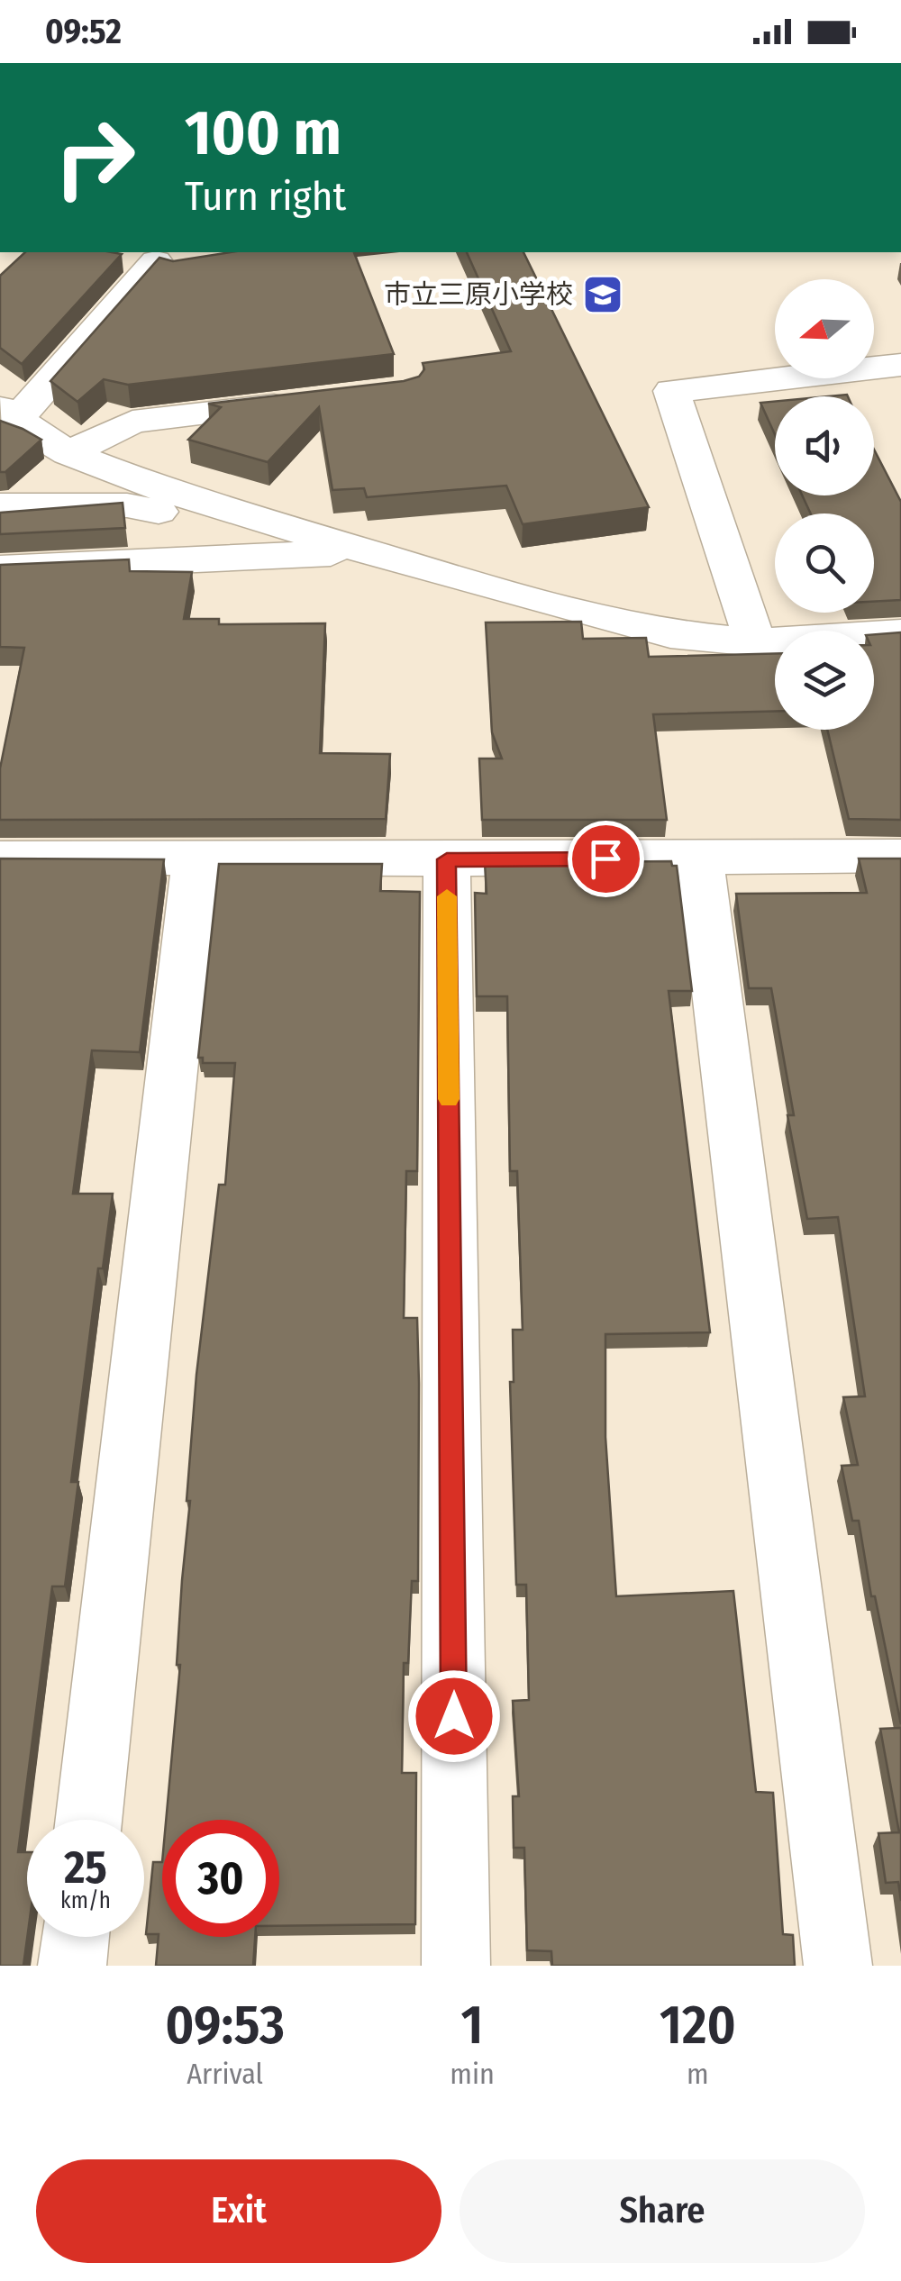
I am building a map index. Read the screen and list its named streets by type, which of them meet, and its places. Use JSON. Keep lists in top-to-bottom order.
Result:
{
  "places": {
    "school or university": ["市立三原小学校"]
  },
  "north": "left",
  "page": {
    "status": "09:52",
    "turn": ["100 m", "Turn right"],
    "speed": "25 km/h",
    "limit": "30",
    "eta": [
      "09:53",
      "Arrival",
      "1",
      "min",
      "120",
      "m"
    ],
    "buttons": ["Exit", "Share"]
  }
}
